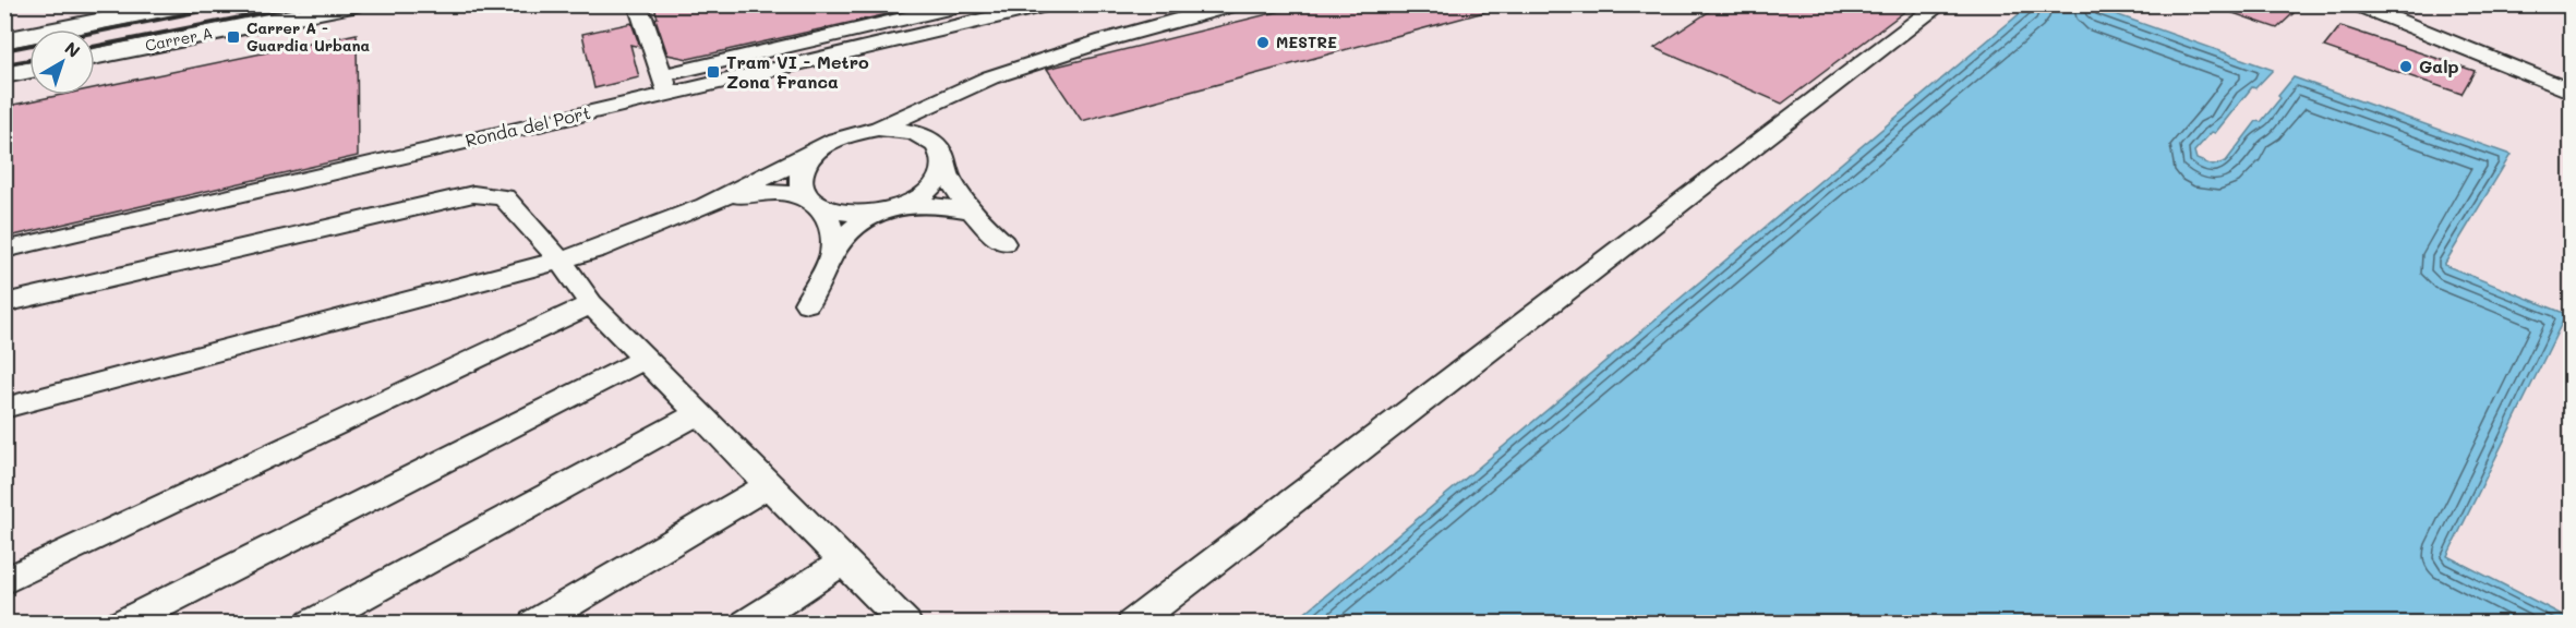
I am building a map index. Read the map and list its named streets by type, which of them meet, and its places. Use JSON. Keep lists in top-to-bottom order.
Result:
{
  "streets": {
    "main road": ["Carrer A"],
    "street": ["Ronda del Port"]
  },
  "places": {
    "transit": ["Carrer A - Guardia Urbana", "Tram VI - Metro Zona Franca"],
    "other": ["MESTRE", "Galp"]
  },
  "north": "top right"
}
